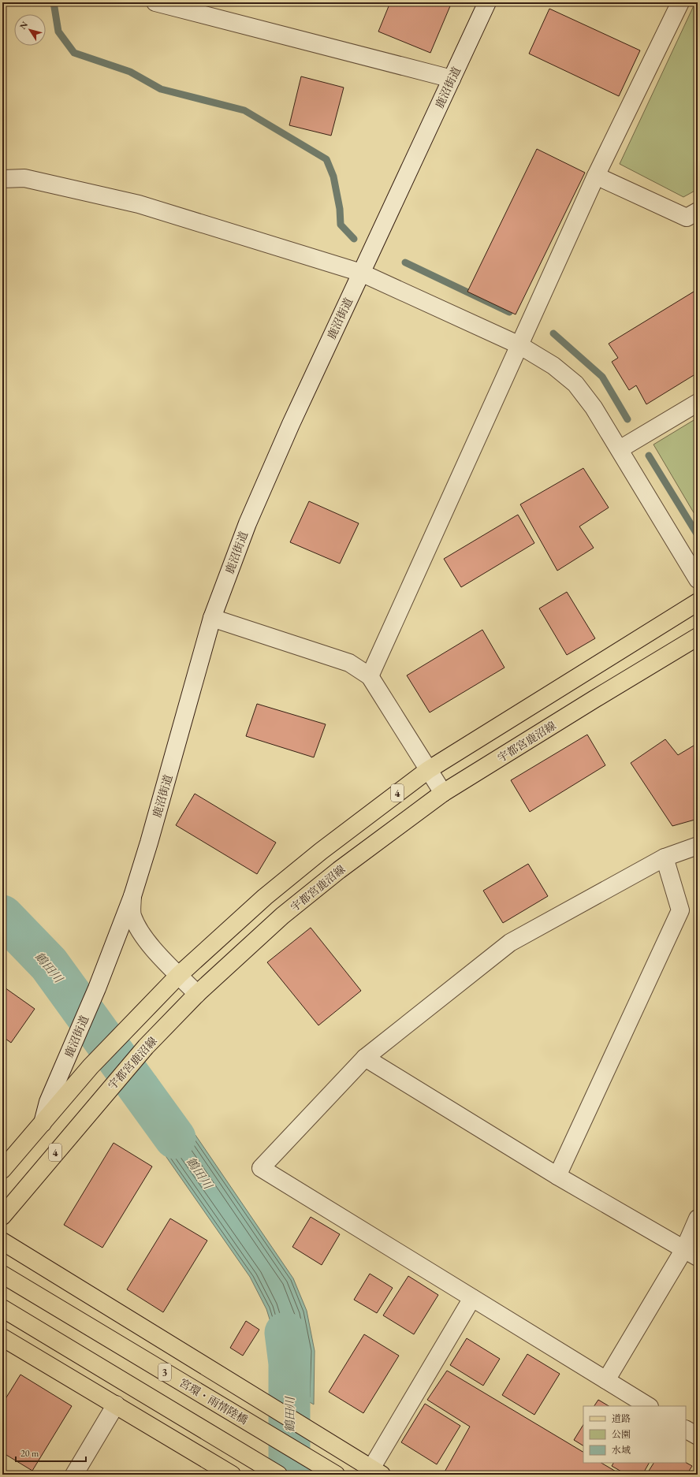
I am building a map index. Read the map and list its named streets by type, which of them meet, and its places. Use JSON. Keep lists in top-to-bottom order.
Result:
{
  "streets": {
    "main road": [
      "鹿沼街道",
      "宇都宮鹿沼線",
      "4",
      "3",
      "宮環・雨情陸橋"
    ]
  },
  "crossings": [
    ["鹿沼街道", "4"]
  ],
  "water": ["鶴田川"],
  "legend": ["道路", "公園", "水域"],
  "scale_bar": "20 m",
  "north": "top left"
}
